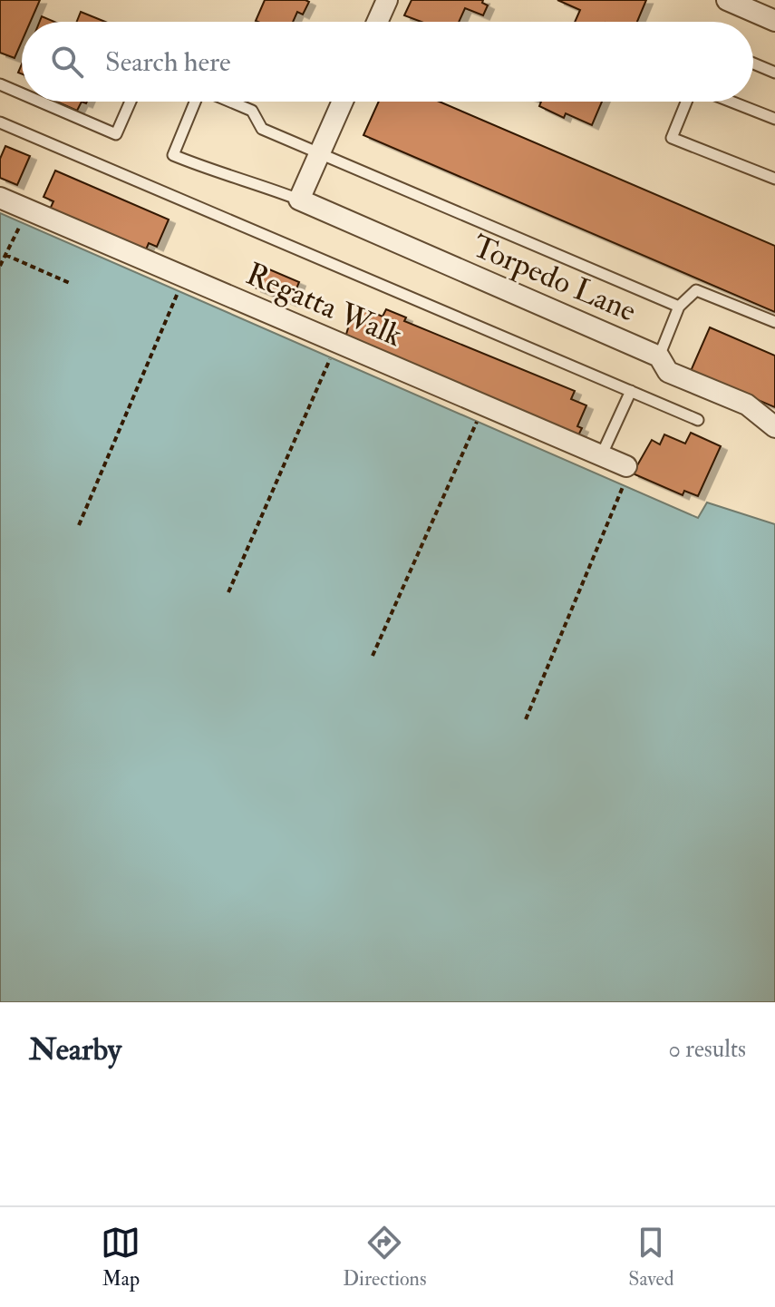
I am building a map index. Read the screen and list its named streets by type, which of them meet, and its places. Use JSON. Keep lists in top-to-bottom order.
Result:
{
  "streets": {
    "street": ["Torpedo Lane", "Regatta Walk"]
  },
  "page": {
    "search": "Search here",
    "heading": ["Nearby", "0 results"],
    "nav": ["Map", "Directions", "Saved"]
  }
}
